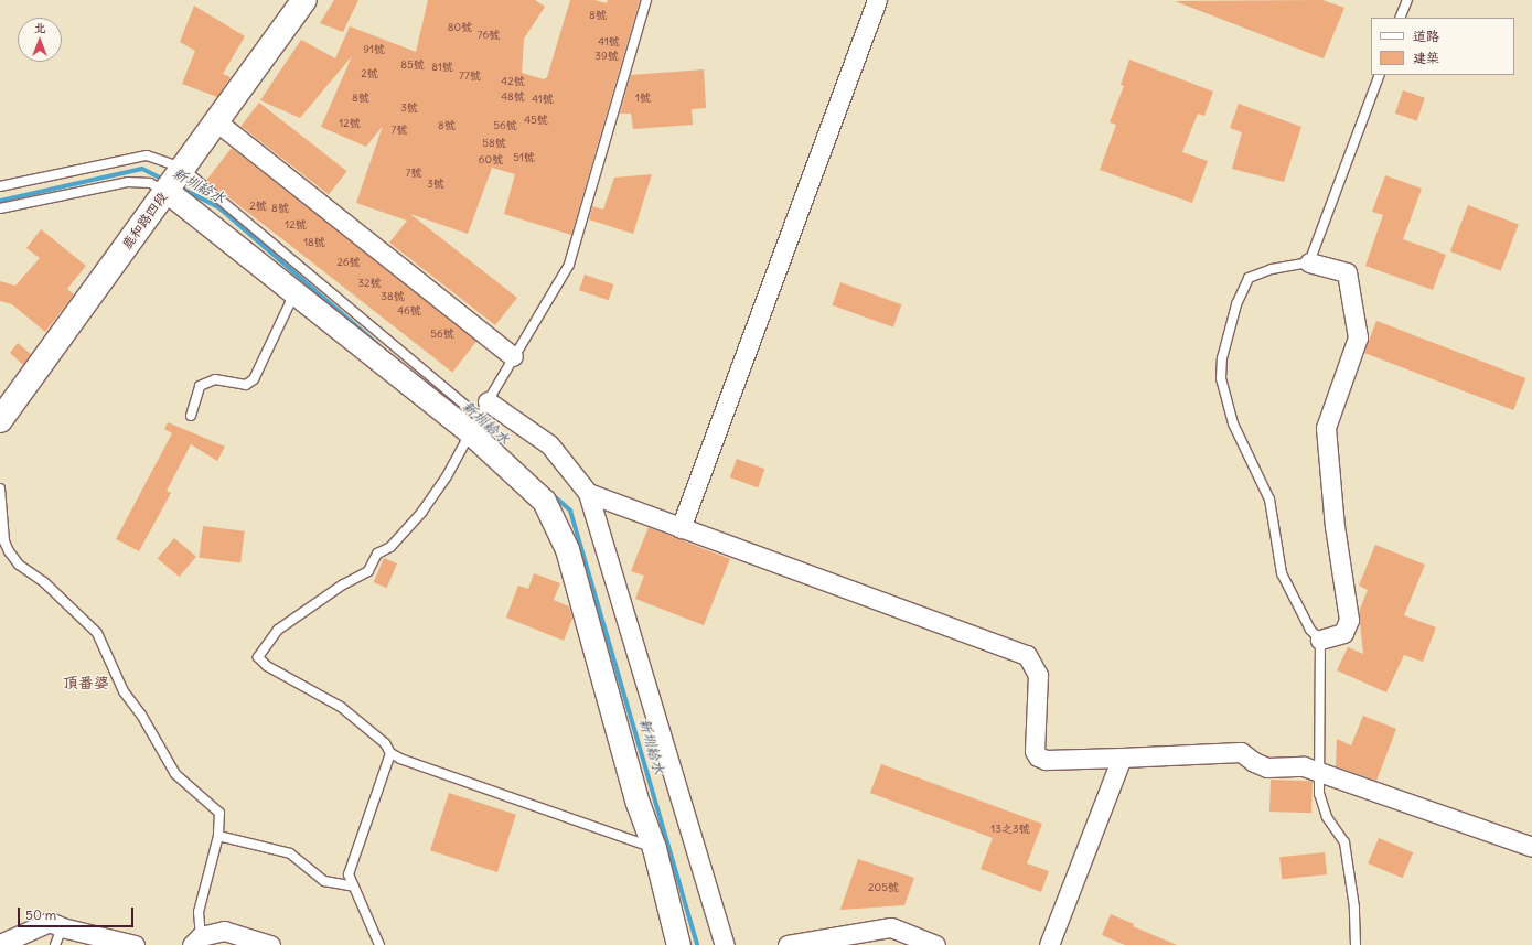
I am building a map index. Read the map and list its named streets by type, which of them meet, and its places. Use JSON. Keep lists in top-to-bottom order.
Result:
{
  "streets": {
    "main road": ["鹿和路四段"]
  },
  "districts": ["頂番婆"],
  "water": ["新圳給水"],
  "house_numbers": [
    "8號",
    "80號",
    "76號",
    "41號",
    "91號",
    "39號",
    "85號",
    "81號",
    "2號",
    "77號",
    "42號",
    "48號",
    "8號",
    "1號",
    "41號",
    "3號",
    "45號",
    "12號",
    "8號",
    "56號",
    "7號",
    "58號",
    "51號",
    "60號",
    "7號",
    "3號",
    "2號",
    "8號",
    "12號",
    "18號",
    "26號",
    "32號",
    "38號",
    "46號",
    "56號",
    "13之3號",
    "205號"
  ],
  "legend": ["道路", "建築"],
  "scale_bar": "50 m",
  "north": "top"
}
